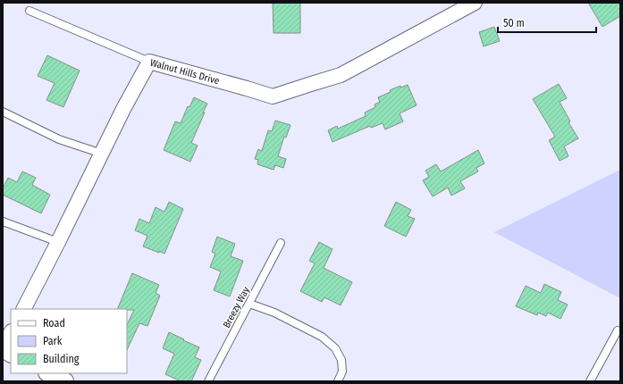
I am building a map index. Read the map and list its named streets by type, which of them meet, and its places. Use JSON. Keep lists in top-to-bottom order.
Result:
{
  "streets": {
    "street": ["Walnut Hills Drive"],
    "lane": ["Breezy Way"]
  },
  "legend": ["Road", "Park", "Building"],
  "scale_bar": "50 m"
}
